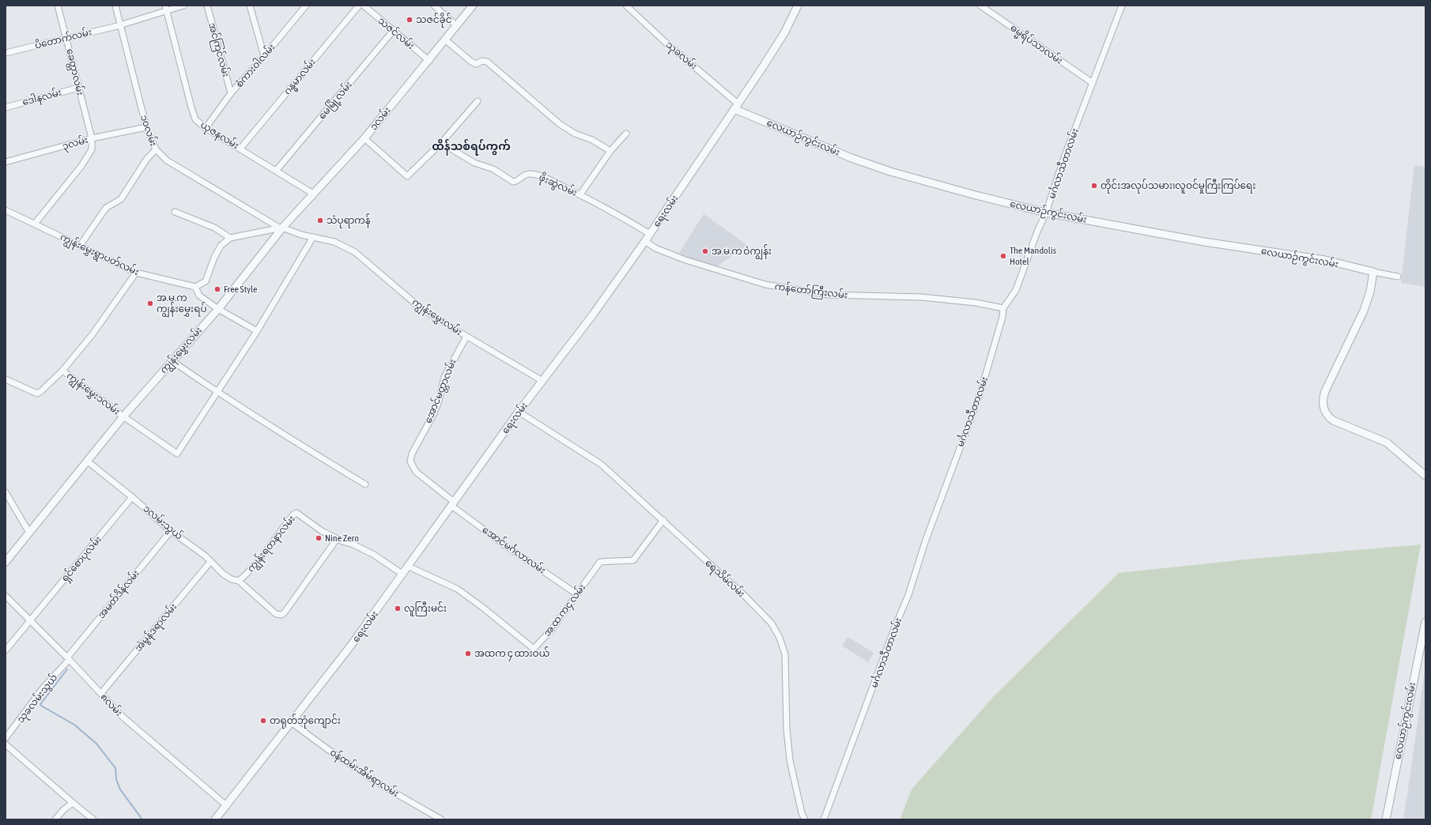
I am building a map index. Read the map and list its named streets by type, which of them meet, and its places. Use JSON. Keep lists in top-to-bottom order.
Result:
{
  "streets": {
    "street": [
      "သဇင်လမ်း",
      "ပိတောက်လမ်း",
      "ဓမ္မရိပ်သာလမ်း",
      "အင်ကြင်လမ်း",
      "သုခလမ်း",
      "စံကားဝါလမ်း",
      "ခေတ္တာလမ်း",
      "ဂန္ဓမာလမ်း",
      "ဒေါနလမ်း",
      "မေမြို့လမ်း",
      "၁လမ်း",
      "၁၀လမ်း",
      "ယုဇနလမ်း",
      "လေယာဉ်ကွင်းလမ်း",
      "၃လမ်း",
      "မင်္ဂလာသီတာလမ်း",
      "ဖိုးဆွဲလမ်း",
      "ရေးလမ်း",
      "ကျွန်းမွှေးရွာပတ်လမ်း",
      "ကန်တော်ကြီးလမ်း",
      "ကျွန်းမွှေးလမ်း",
      "အောင်မတ္တာလမ်း",
      "ကျွန်းမွှေး၁လမ်း",
      "၁လမ်းသွယ်",
      "ကျွန်းရတနာလမ်း",
      "အောင်မင်္ဂလာလမ်း",
      "ရှင်စောပုလမ်း",
      "ရေသိမ်လမ်း",
      "အမတ်ဒိန်လမ်း",
      "အ.ထ.က၄ လမ်း",
      "အဲမွန်ဒရာလမ်း",
      "သုခလမ်းသွယ်",
      "၈လမ်း",
      "၀န်ထမ်းအိမ်ရာလမ်း"
    ]
  },
  "crossings": [
    ["သဇင်လမ်း", "မေမြို့လမ်း"],
    ["သဇင်လမ်း", "၁လမ်း"],
    ["ပိတောက်လမ်း", "ခေတ္တာလမ်း"],
    ["ပိတောက်လမ်း", "၁၀လမ်း"],
    ["ပိတောက်လမ်း", "ယုဇနလမ်း"],
    ["ဓမ္မရိပ်သာလမ်း", "မင်္ဂလာသီတာလမ်း"],
    ["အင်ကြင်လမ်း", "စံကားဝါလမ်း"],
    ["သုခလမ်း", "လေယာဉ်ကွင်းလမ်း"],
    ["သုခလမ်း", "ရေးလမ်း"],
    ["စံကားဝါလမ်း", "ယုဇနလမ်း"],
    ["ခေတ္တာလမ်း", "ဒေါနလမ်း"],
    ["ခေတ္တာလမ်း", "၃လမ်း"],
    ["ဂန္ဓမာလမ်း", "ယုဇနလမ်း"],
    ["မေမြို့လမ်း", "ယုဇနလမ်း"],
    ["၁လမ်း", "၁၀လမ်း"],
    ["၁လမ်း", "ယုဇနလမ်း"],
    ["၁လမ်း", "ကျွန်းမွှေးလမ်း"],
    ["၁၀လမ်း", "၃လမ်း"],
    ["၁၀လမ်း", "ကျွန်းမွှေးလမ်း"],
    ["လေယာဉ်ကွင်းလမ်း", "မင်္ဂလာသီတာလမ်း"],
    ["လေယာဉ်ကွင်းလမ်း", "ရေးလမ်း"],
    ["မင်္ဂလာသီတာလမ်း", "ကန်တော်ကြီးလမ်း"],
    ["ဖိုးဆွဲလမ်း", "ရေးလမ်း"],
    ["ရေးလမ်း", "ကန်တော်ကြီးလမ်း"],
    ["ရေးလမ်း", "ကျွန်းမွှေးလမ်း"],
    ["ရေးလမ်း", "အောင်မတ္တာလမ်း"],
    ["ရေးလမ်း", "ကျွန်းရတနာလမ်း"],
    ["ရေးလမ်း", "အောင်မင်္ဂလာလမ်း"],
    ["ရေးလမ်း", "ရေသိမ်လမ်း"],
    ["ရေးလမ်း", "အ.ထ.က၄ လမ်း"],
    ["ရေးလမ်း", "၈လမ်း"],
    ["ရေးလမ်း", "၀န်ထမ်းအိမ်ရာလမ်း"],
    ["ကျွန်းမွှေးလမ်း", "အောင်မတ္တာလမ်း"],
    ["ကျွန်းမွှေးလမ်း", "ကျွန်းမွှေး၁လမ်း"],
    ["ကျွန်းမွှေးလမ်း", "၁လမ်းသွယ်"],
    ["အောင်မတ္တာလမ်း", "အောင်မင်္ဂလာလမ်း"],
    ["၁လမ်းသွယ်", "ကျွန်းရတနာလမ်း"],
    ["၁လမ်းသွယ်", "ရှင်စောပုလမ်း"],
    ["၁လမ်းသွယ်", "အမတ်ဒိန်လမ်း"],
    ["၁လမ်းသွယ်", "အဲမွန်ဒရာလမ်း"],
    ["အောင်မင်္ဂလာလမ်း", "အ.ထ.က၄ လမ်း"],
    ["ရှင်စောပုလမ်း", "၈လမ်း"],
    ["ရေသိမ်လမ်း", "အ.ထ.က၄ လမ်း"],
    ["အမတ်ဒိန်လမ်း", "သုခလမ်းသွယ်"],
    ["အမတ်ဒိန်လမ်း", "၈လမ်း"],
    ["အဲမွန်ဒရာလမ်း", "၈လမ်း"],
    ["သုခလမ်းသွယ်", "၈လမ်း"]
  ],
  "districts": ["ထိန်သစ်ရပ်ကွက်"],
  "places": [
    "သဇင်ခိုင်",
    "တိုင်းအလုပ်သမား၊လူဝင်မှုကြီးကြပ်ရေး",
    "သံပုရာကန်",
    "အ.မ.က ဝဲကျွန်း",
    "The Mandolis Hotel",
    "Free Style",
    "အ.မ.က ကျွန်းမွှေးရပ်",
    "Nine Zero",
    "လူကြီးမင်း",
    "အထက ၄ ထားဝယ်",
    "တရုတ်ဘုံကျောင်း"
  ]
}
